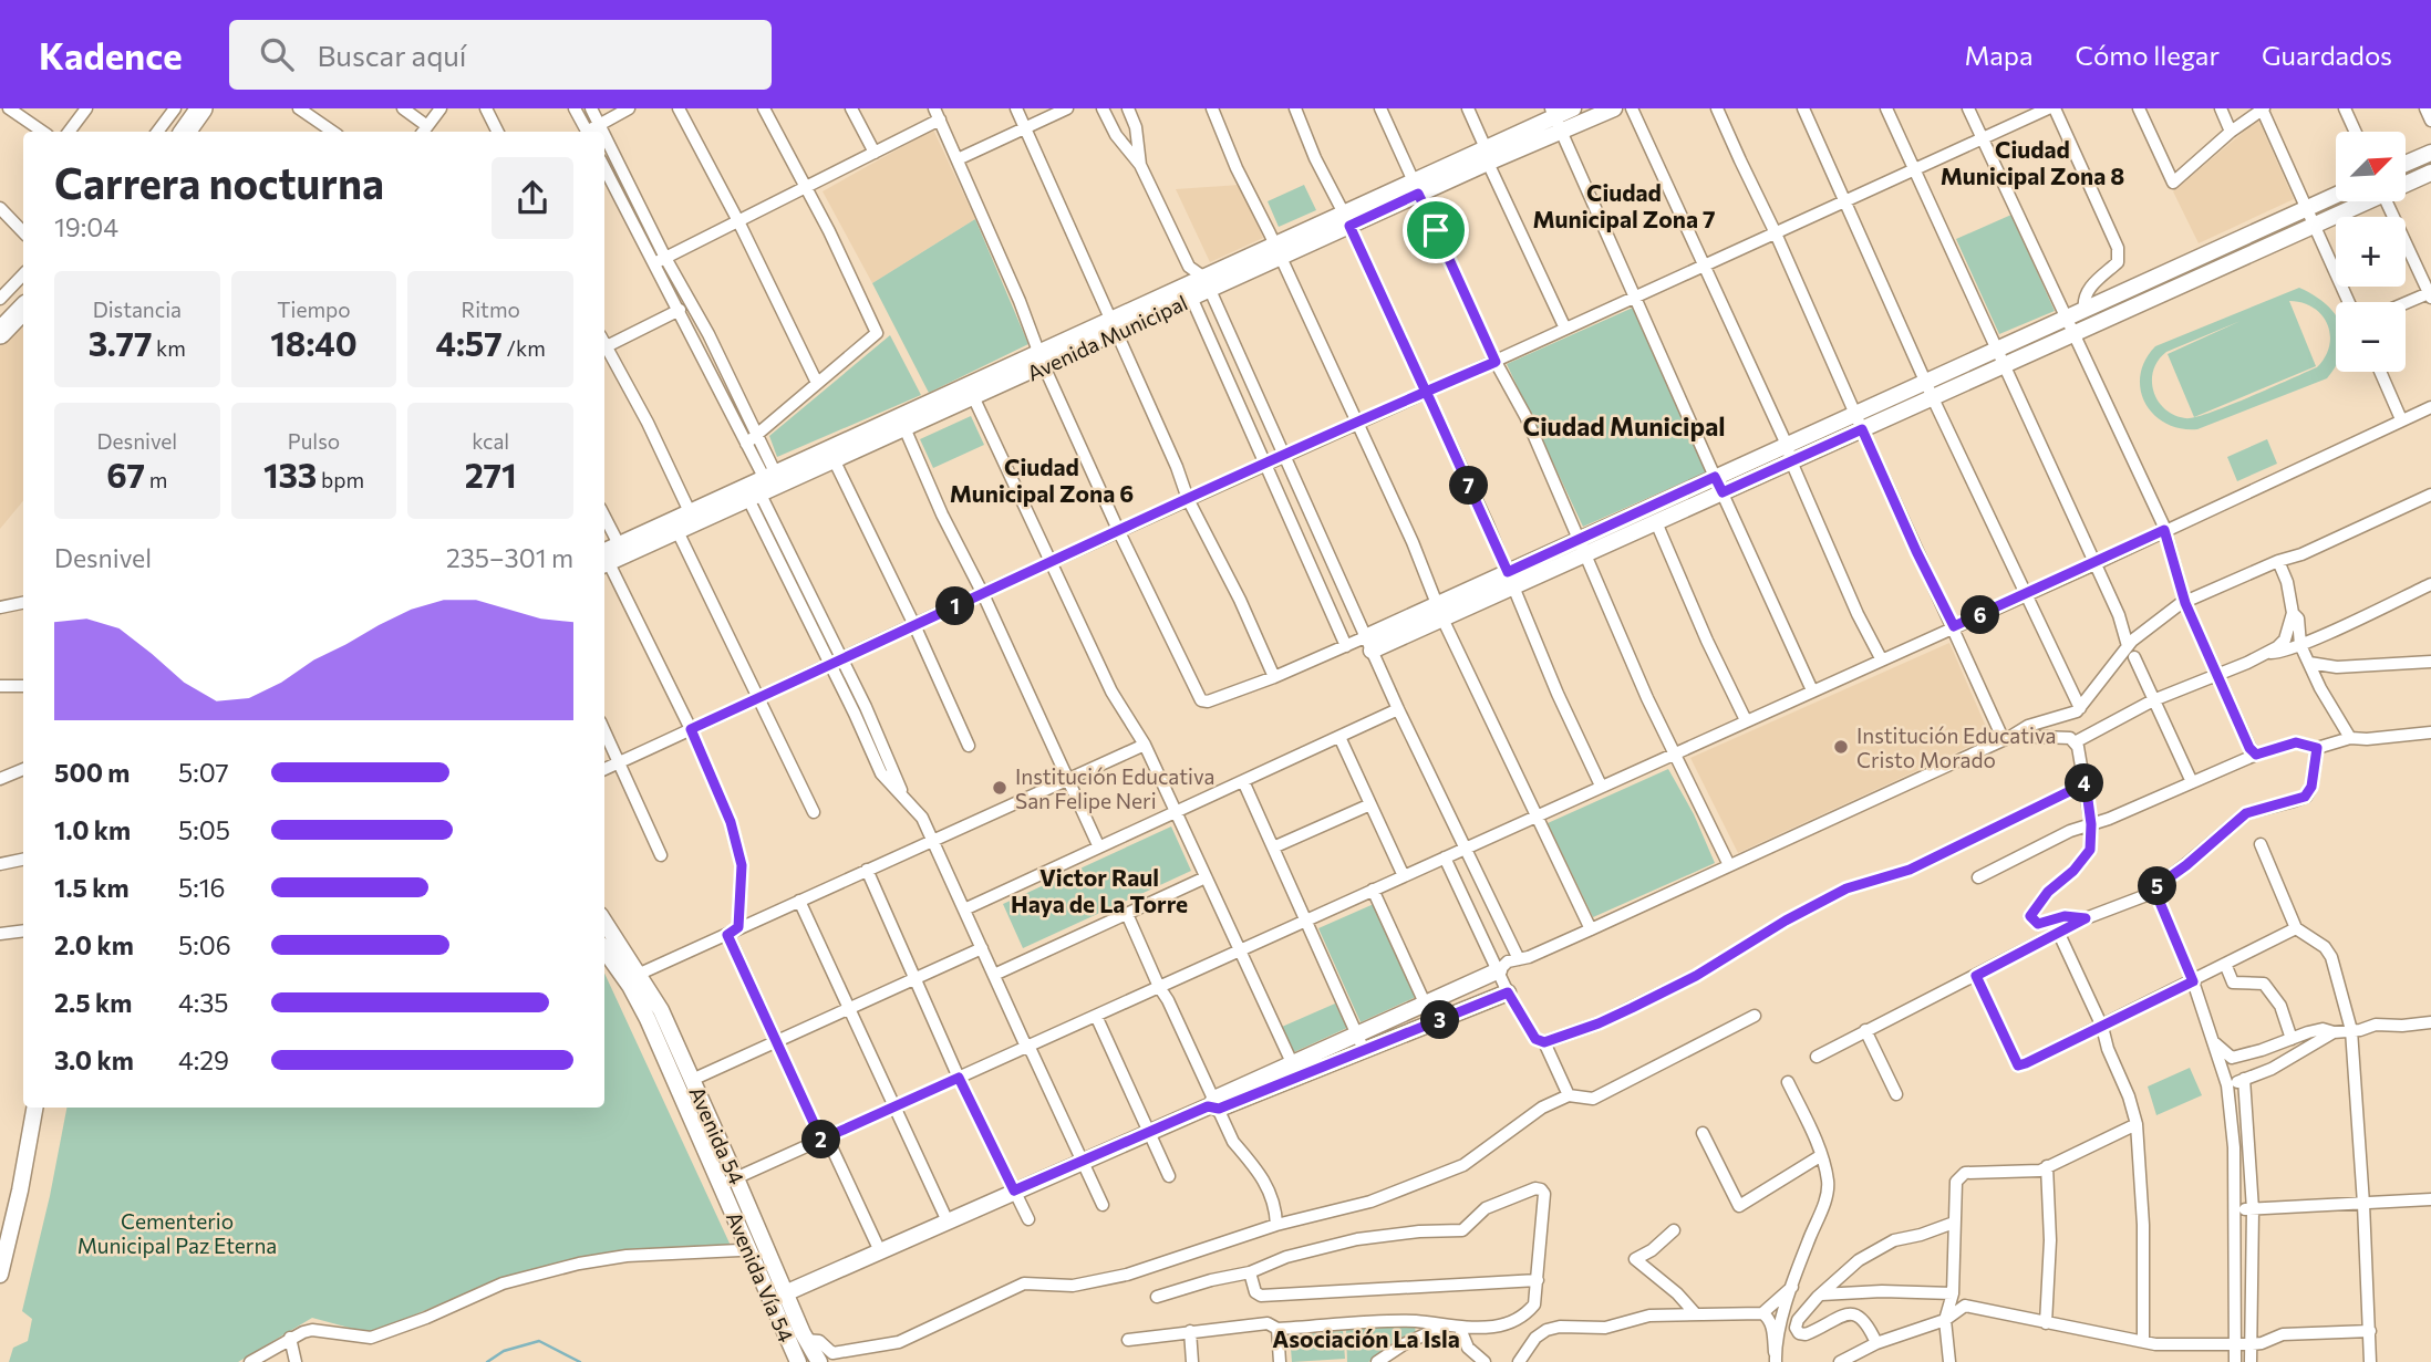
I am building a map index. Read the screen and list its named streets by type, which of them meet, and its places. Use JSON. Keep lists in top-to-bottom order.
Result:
{
  "streets": {
    "street": ["Avenida Municipal", "Avenida 54", "Avenida Vía 54"]
  },
  "crossings": [
    ["Avenida 54", "Avenida Vía 54"]
  ],
  "districts": [
    "Ciudad Municipal Zona 8",
    "Ciudad Municipal Zona 7",
    "Ciudad Municipal",
    "Ciudad Municipal Zona 6",
    "Victor Raul Haya de La Torre",
    "Asociación La Isla"
  ],
  "parks": ["Cementerio Municipal Paz Eterna"],
  "places": ["Institución Educativa Cristo Morado", "Institución Educativa San Felipe Neri"],
  "north": "top right",
  "page": {
    "header": "Kadence",
    "search": "Buscar aquí",
    "nav": ["Mapa", "Cómo llegar", "Guardados"],
    "map_buttons": ["+", "−"],
    "heading": ["Carrera nocturna", "19:04"],
    "stats": [
      ["Distancia", "3.77 km"],
      ["Tiempo", "18:40"],
      ["Ritmo", "4:57 /km"],
      ["Desnivel", "67 m"],
      ["Pulso", "133 bpm"],
      ["kcal", "271"]
    ],
    "pins": [
      "7",
      "1",
      "6",
      "4",
      "5",
      "3",
      "2"
    ],
    "chart": ["Desnivel", "235–301 m"],
    "list": [
      {
        "name": "500 m",
        "note": "5:07"
      },
      {
        "name": "1.0 km",
        "note": "5:05"
      },
      {
        "name": "1.5 km",
        "note": "5:16"
      },
      {
        "name": "2.0 km",
        "note": "5:06"
      },
      {
        "name": "2.5 km",
        "note": "4:35"
      },
      {
        "name": "3.0 km",
        "note": "4:29"
      }
    ]
  }
}
